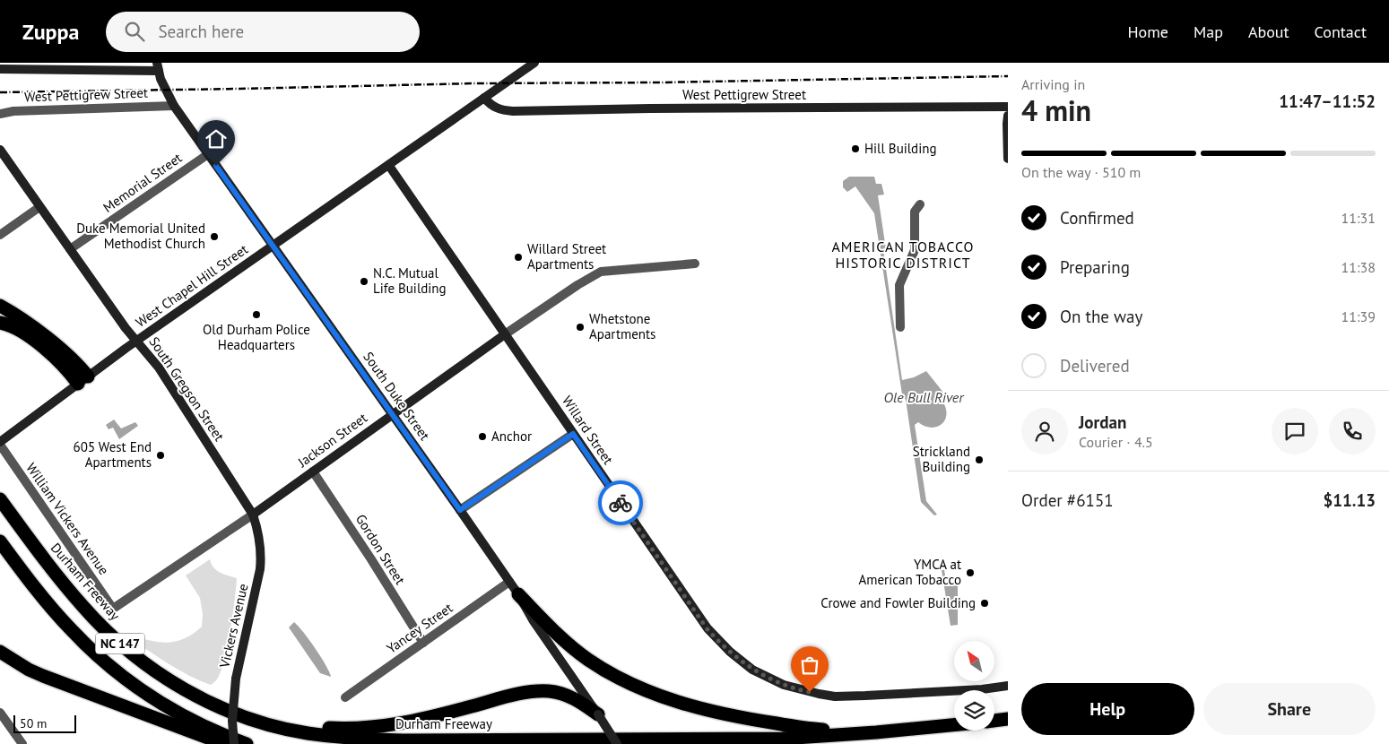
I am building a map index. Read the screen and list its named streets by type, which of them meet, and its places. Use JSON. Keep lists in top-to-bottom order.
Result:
{
  "streets": {
    "highway": ["Durham Freeway", "NC 147"],
    "main road": [
      "West Pettigrew Street",
      "West Chapel Hill Street",
      "South Gregson Street",
      "South Duke Street",
      "Willard Street",
      "Jackson Street",
      "Vickers Avenue"
    ],
    "street": [
      "Memorial Street",
      "William Vickers Avenue",
      "Gordon Street",
      "Yancey Street"
    ]
  },
  "crossings": [
    ["West Pettigrew Street", "West Chapel Hill Street"],
    ["West Pettigrew Street", "South Duke Street"],
    ["Memorial Street", "South Gregson Street"],
    ["Memorial Street", "South Duke Street"],
    ["West Chapel Hill Street", "South Gregson Street"],
    ["West Chapel Hill Street", "South Duke Street"],
    ["West Chapel Hill Street", "Willard Street"],
    ["West Chapel Hill Street", "William Vickers Avenue"],
    ["South Gregson Street", "Jackson Street"],
    ["South Gregson Street", "Vickers Avenue"],
    ["South Duke Street", "Jackson Street"],
    ["South Duke Street", "Yancey Street"],
    ["Willard Street", "Jackson Street"],
    ["Jackson Street", "William Vickers Avenue"],
    ["Jackson Street", "Gordon Street"],
    ["Jackson Street", "Vickers Avenue"],
    ["Gordon Street", "Yancey Street"],
    ["Vickers Avenue", "NC 147"]
  ],
  "districts": ["AMERICAN TOBACCO HISTORIC DISTRICT"],
  "water": ["Ole Bull River"],
  "places": [
    "Hill Building",
    "Duke Memorial United Methodist Church",
    "Willard Street Apartments",
    "N.C. Mutual Life Building",
    "Old Durham Police Headquarters",
    "Whetstone Apartments",
    "Anchor",
    "605 West End Apartments",
    "Strickland Building",
    "YMCA at American Tobacco",
    "Crowe and Fowler Building"
  ],
  "scale_bar": "50 m",
  "north": "top left",
  "page": {
    "header": "Zuppa",
    "search": "Search here",
    "nav": [
      "Home",
      "Map",
      "About",
      "Contact"
    ],
    "heading": ["4 min", "Arriving in", "11:47–11:52"],
    "panel": [
      "Jordan",
      "Courier · 4.5",
      "Order #6151",
      "$11.13"
    ],
    "bar": "On the way · 510 m",
    "list": [
      ["Confirmed", "11:31"],
      ["Preparing", "11:38"],
      ["On the way", "11:39"],
      "Delivered"
    ],
    "buttons": ["Help", "Share"],
    "scale": "50 m"
  }
}
